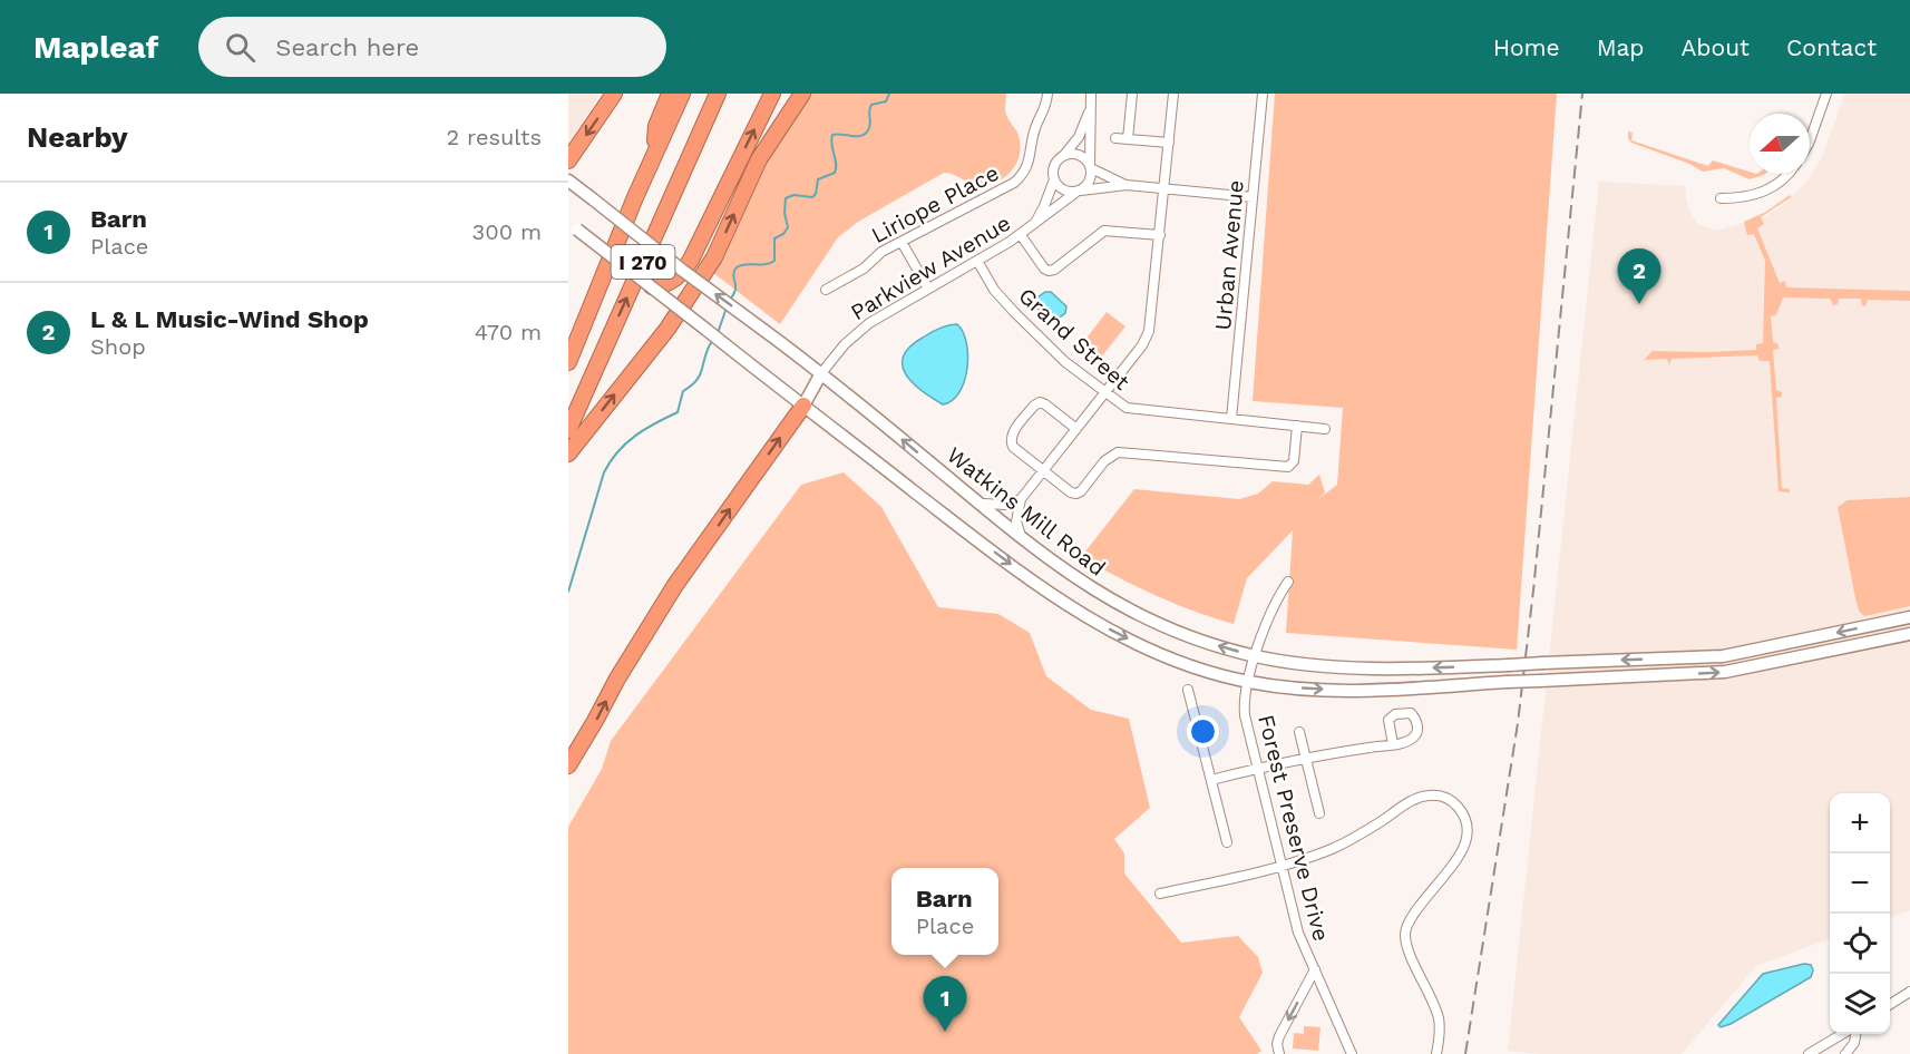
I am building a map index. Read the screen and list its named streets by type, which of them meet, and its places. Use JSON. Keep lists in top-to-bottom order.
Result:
{
  "streets": {
    "highway": ["I 270"],
    "main road": ["Watkins Mill Road"],
    "street": [
      "Liriope Place",
      "Urban Avenue",
      "Parkview Avenue",
      "Grand Street",
      "Forest Preserve Drive"
    ]
  },
  "crossings": [
    ["Urban Avenue", "Grand Street"],
    ["Parkview Avenue", "Grand Street"],
    ["Parkview Avenue", "Watkins Mill Road"],
    ["Watkins Mill Road", "Forest Preserve Drive"]
  ],
  "north": "left",
  "page": {
    "header": "Mapleaf",
    "search": "Search here",
    "nav": [
      "Home",
      "Map",
      "About",
      "Contact"
    ],
    "heading": ["Nearby", "2 results"],
    "list": [
      {
        "mark": "1",
        "name": "Barn",
        "note": "Place",
        "value": "300 m"
      },
      {
        "mark": "2",
        "name": "L & L Music-Wind Shop",
        "note": "Shop",
        "value": "470 m"
      }
    ],
    "pins": ["2", "1"],
    "map_buttons": ["+", "−"],
    "popup": ["Barn", "Place"]
  }
}
